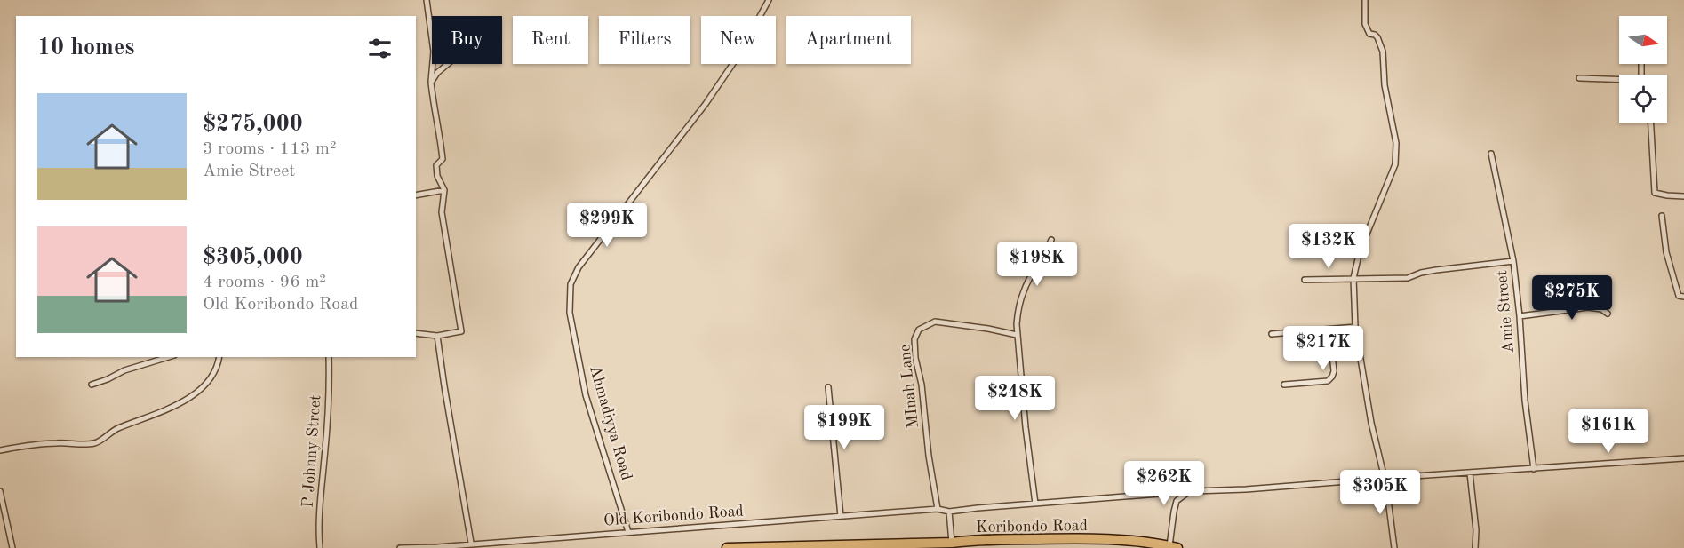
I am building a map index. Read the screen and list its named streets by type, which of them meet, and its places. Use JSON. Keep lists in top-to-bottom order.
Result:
{
  "streets": {
    "highway": ["Koribondo Road"],
    "street": [
      "Amie Street",
      "MInah Lane",
      "Ahmadiyya Road",
      "P Johnny Street",
      "Old Koribondo Road"
    ]
  },
  "crossings": [
    ["Amie Street", "Old Koribondo Road"],
    ["MInah Lane", "Old Koribondo Road"],
    ["Ahmadiyya Road", "Old Koribondo Road"]
  ],
  "north": "right",
  "page": {
    "chip": [
      "Buy",
      "Rent",
      "Filters",
      "New",
      "Apartment"
    ],
    "heading": "10 homes",
    "list": [
      {
        "name": "$275,000",
        "note": "3 rooms · 113 m² · Amie Street"
      },
      {
        "name": "$305,000",
        "note": "4 rooms · 96 m² · Old Koribondo Road"
      }
    ],
    "price": [
      "$299K",
      "$132K",
      "$198K",
      "$275K",
      "$217K",
      "$248K",
      "$199K",
      "$161K",
      "$262K",
      "$305K"
    ]
  }
}
